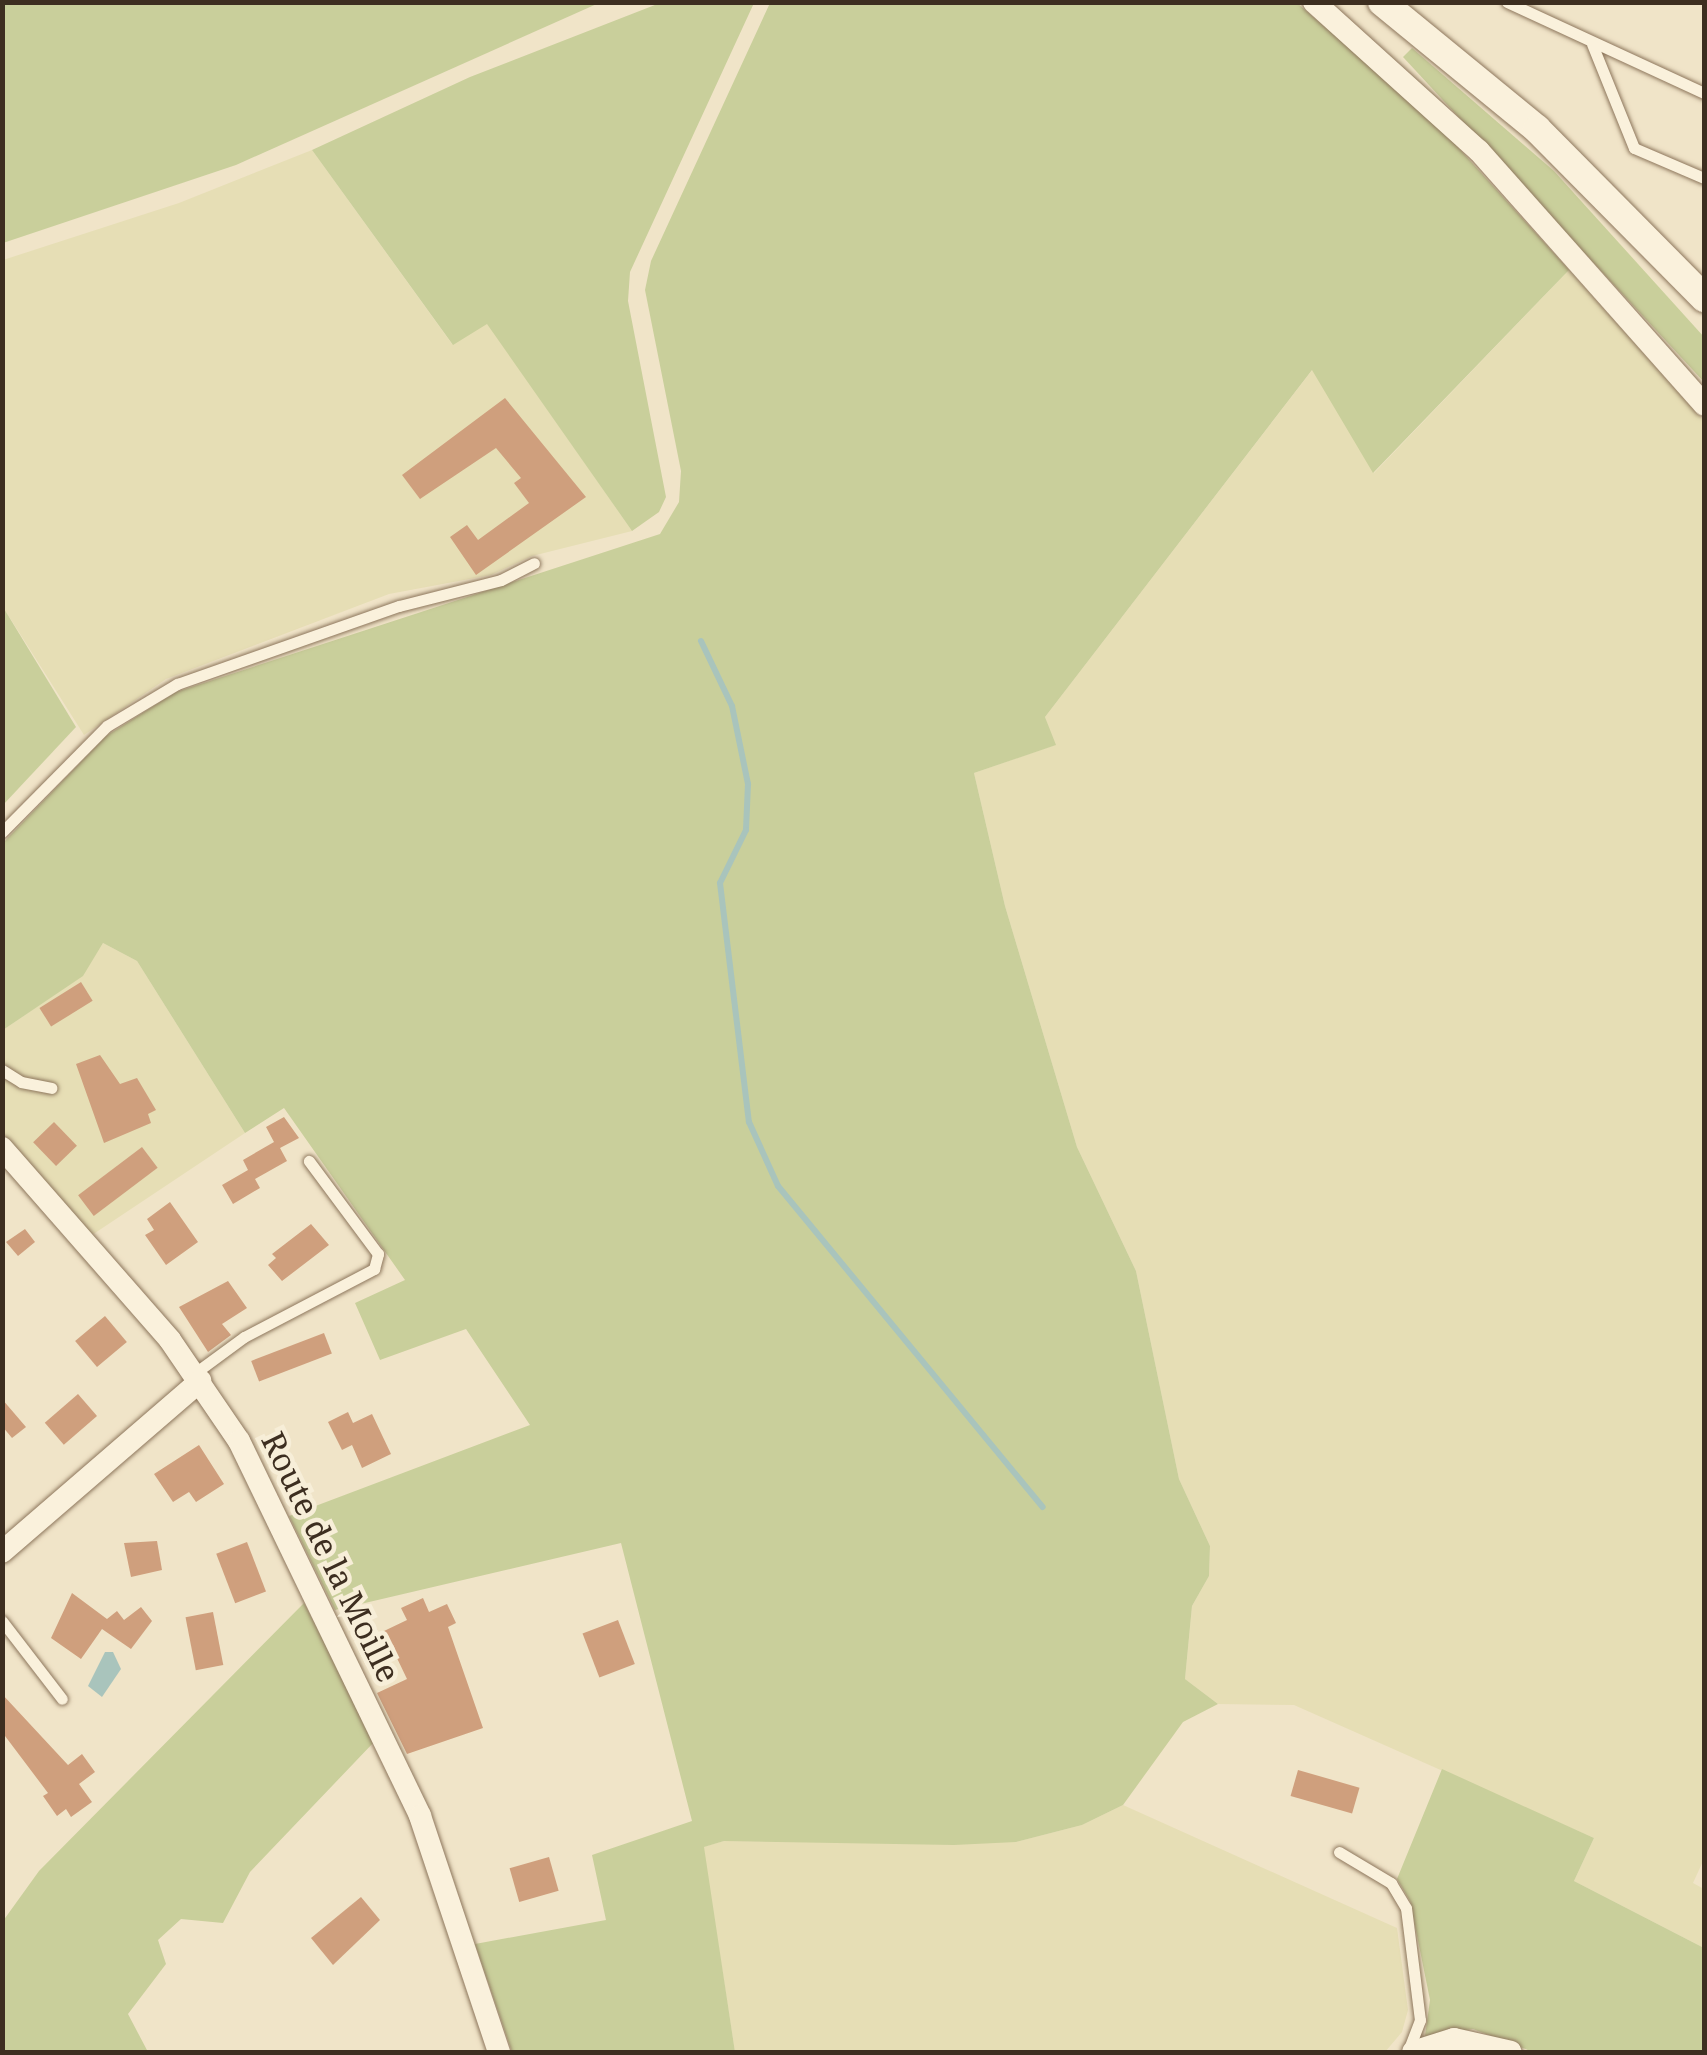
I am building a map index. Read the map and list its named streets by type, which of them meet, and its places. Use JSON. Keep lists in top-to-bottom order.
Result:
{
  "streets": {
    "street": ["Route de la Moille"]
  }
}
